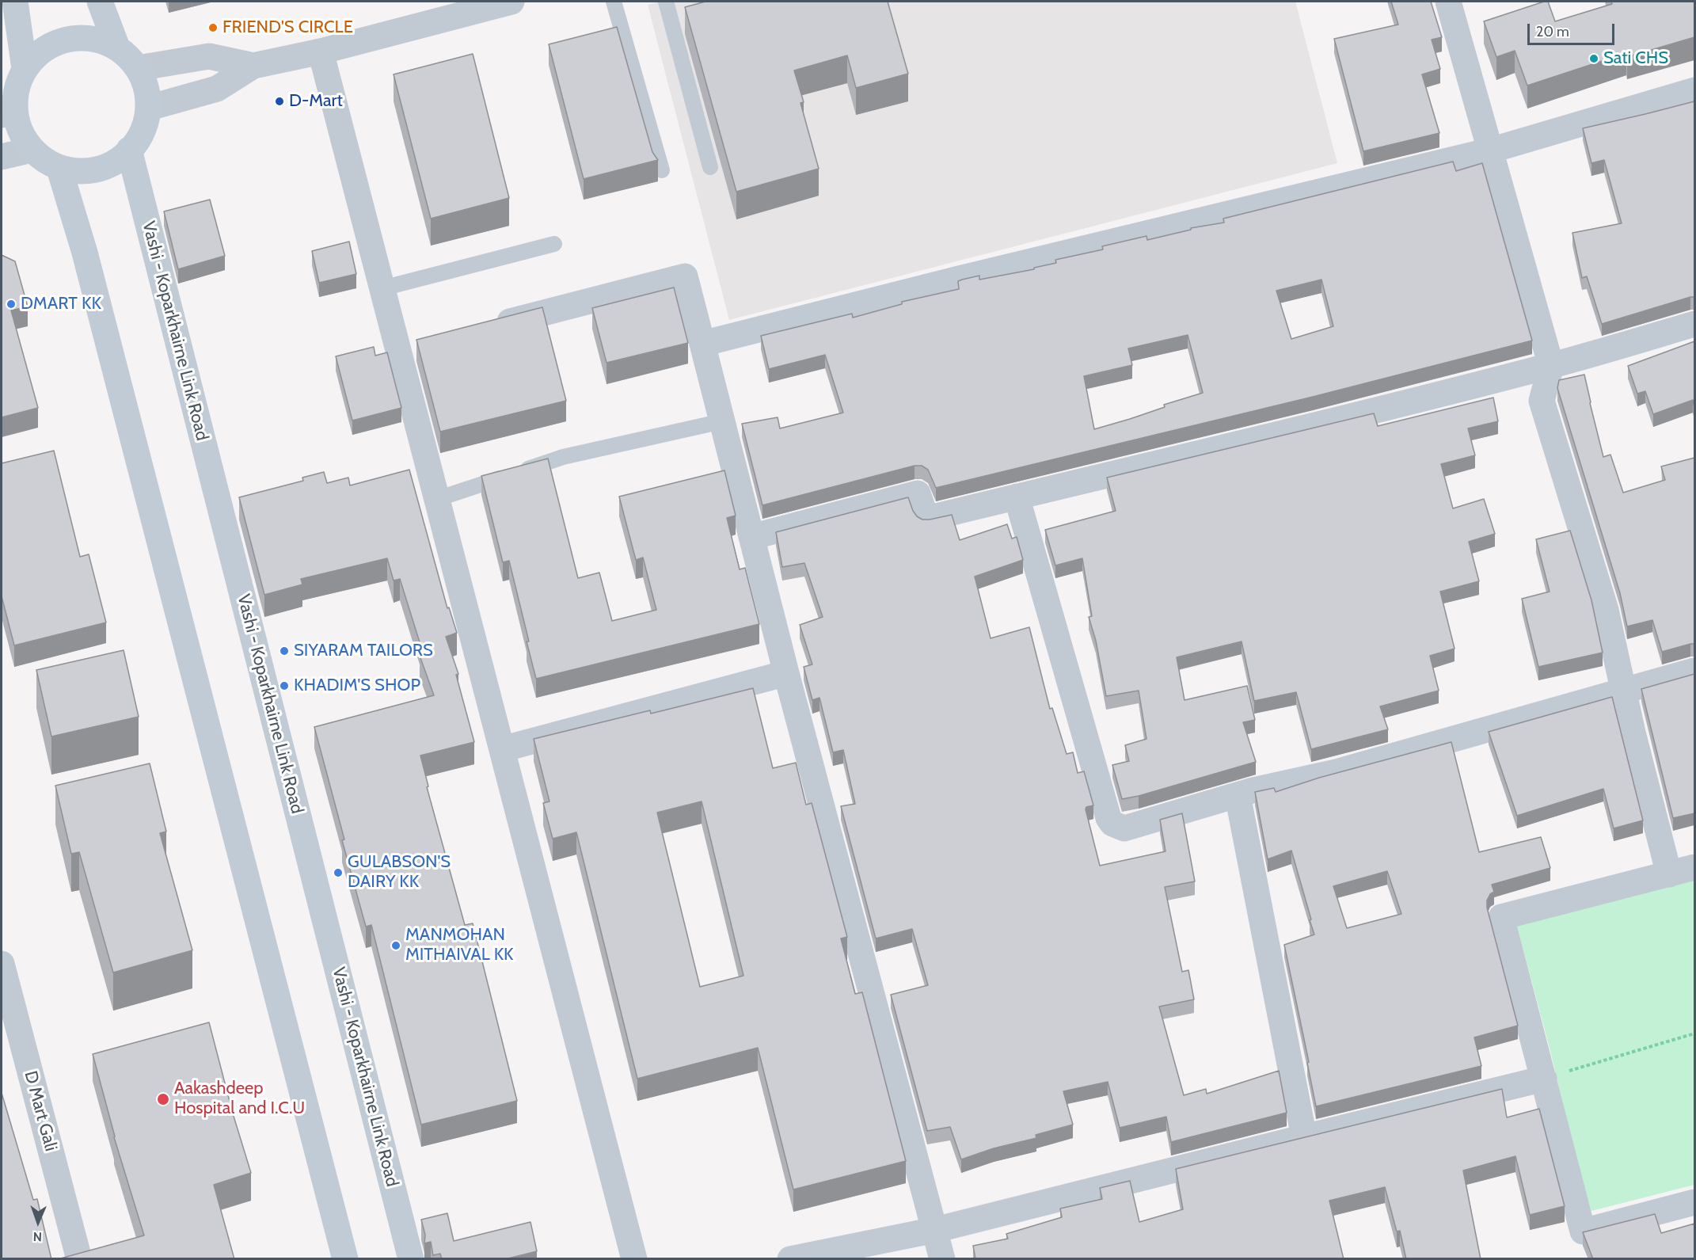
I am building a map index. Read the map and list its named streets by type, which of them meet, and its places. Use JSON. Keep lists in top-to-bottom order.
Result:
{
  "streets": {
    "main road": ["Vashi - Koparkhairne Link Road"],
    "street": ["D Mart Gali"]
  },
  "places": [
    "FRIEND'S CIRCLE",
    "Sati CHS",
    "D-Mart",
    "DMART KK",
    "SIYARAM TAILORS",
    "KHADIM'S SHOP",
    "GULABSON'S DAIRY KK",
    "MANMOHAN MITHAIVAL KK",
    "Aakashdeep Hospital and I.C.U"
  ],
  "scale_bar": "20 m",
  "north": "bottom"
}
